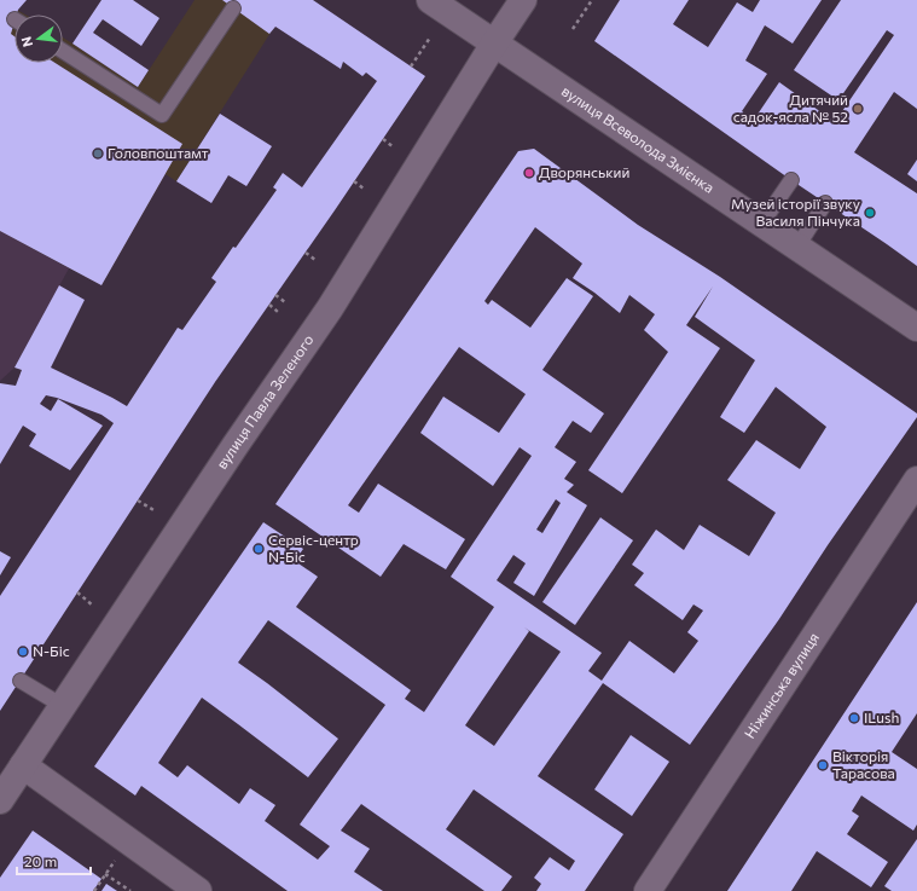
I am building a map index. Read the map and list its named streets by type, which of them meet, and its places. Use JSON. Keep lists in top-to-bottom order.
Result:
{
  "streets": {
    "street": ["вулиця Всеволода Змієнка", "вулиця Павла Зеленого", "Ніжинська вулиця"]
  },
  "crossings": [
    ["вулиця Всеволода Змієнка", "вулиця Павла Зеленого"]
  ],
  "places": [
    "Дитячий садок-ясла № 52",
    "Головпоштамт",
    "Дворянський",
    "Музей історії звуку Василя Пінчука",
    "Сервіс-центр N-Біс",
    "N-Біс",
    "ILush",
    "Вікторія Тарасова"
  ],
  "scale_bar": "20 m",
  "north": "left"
}
